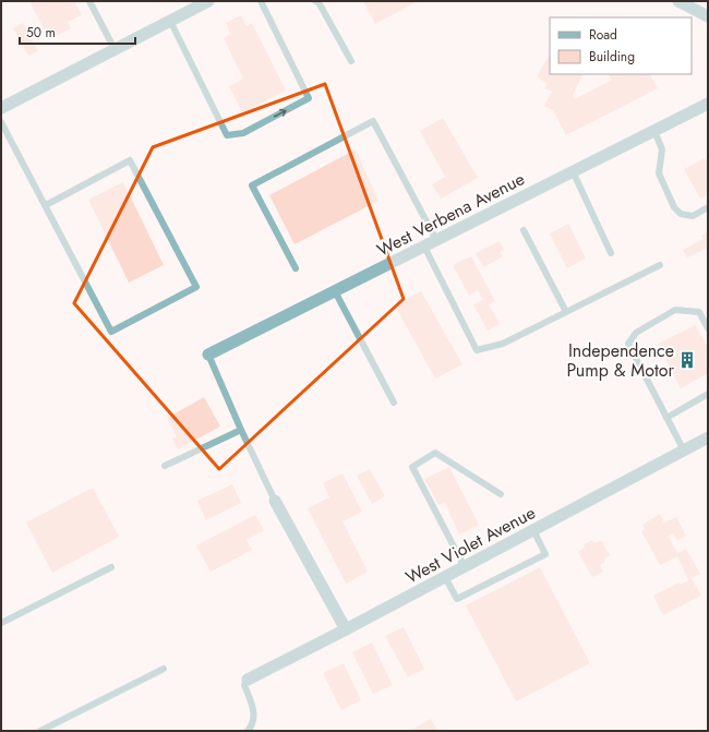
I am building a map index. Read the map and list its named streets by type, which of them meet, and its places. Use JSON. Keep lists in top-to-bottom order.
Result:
{
  "streets": {
    "street": ["West Verbena Avenue", "West Violet Avenue"]
  },
  "places": {
    "building": ["Independence Pump & Motor"]
  },
  "legend": ["Road", "Building"],
  "scale_bar": "50 m"
}
